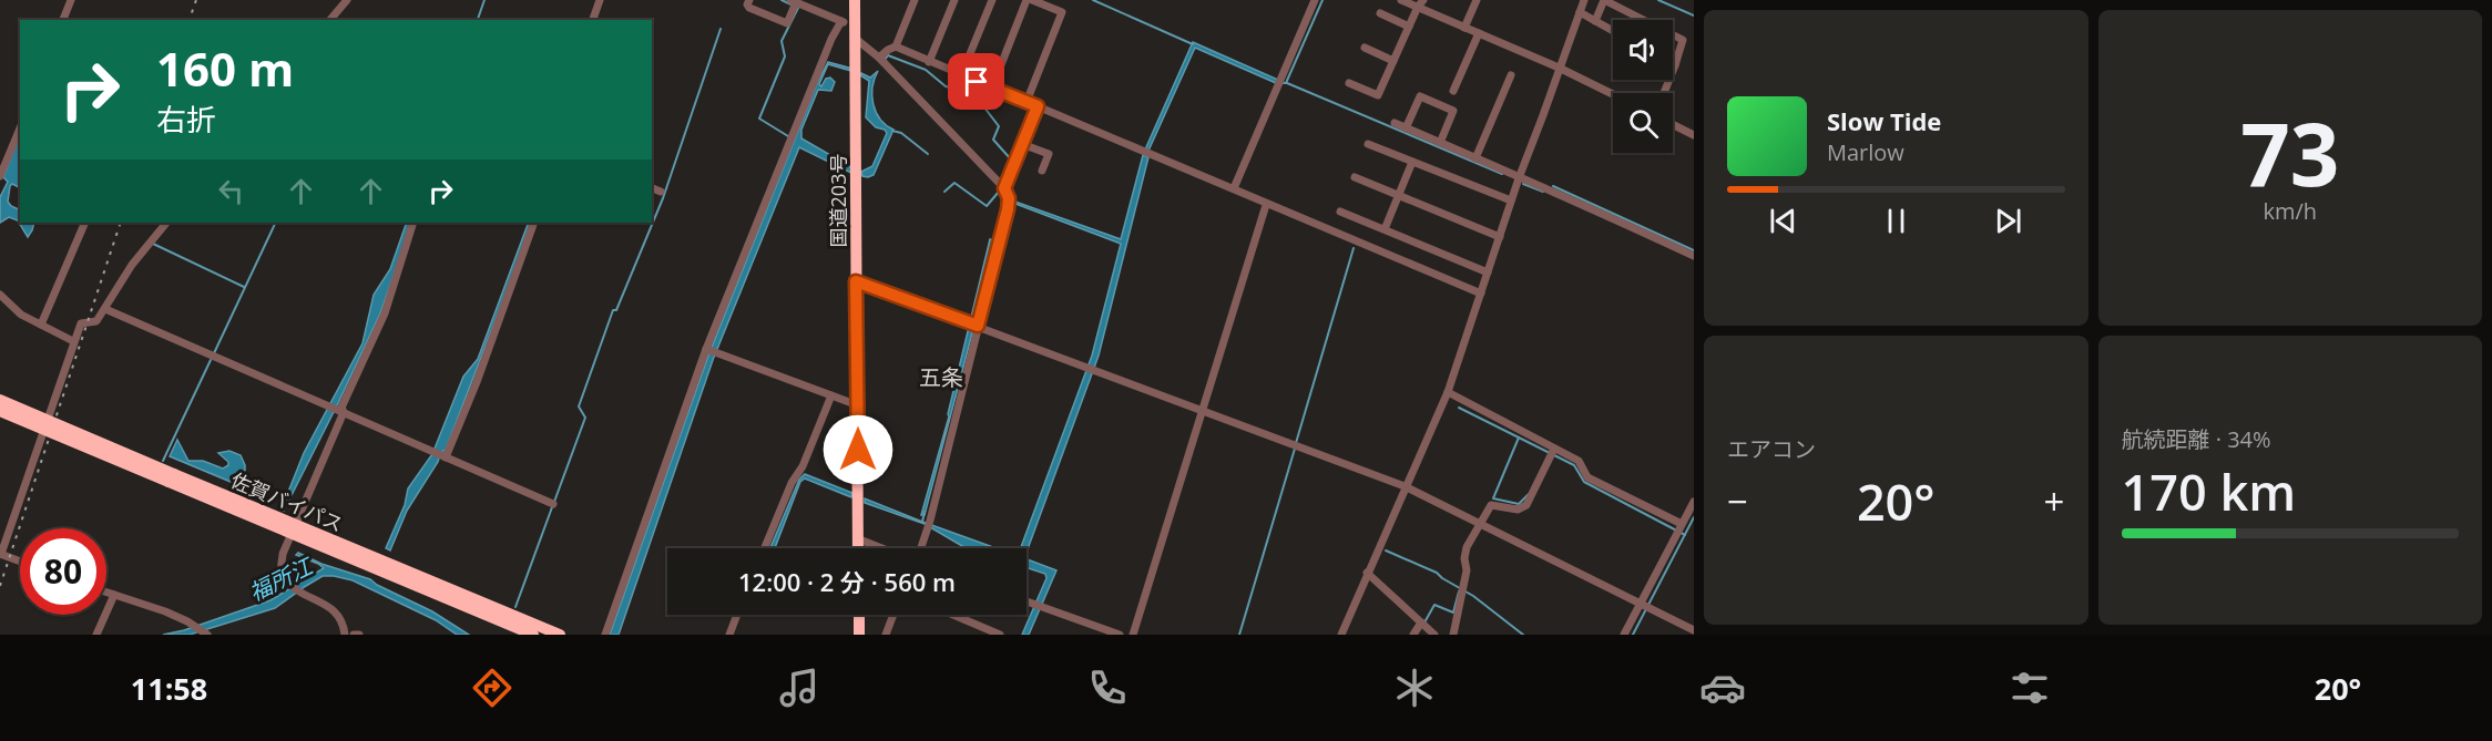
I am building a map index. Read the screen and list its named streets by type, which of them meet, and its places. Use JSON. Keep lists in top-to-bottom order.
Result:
{
  "streets": {
    "highway": ["国道203号", "佐賀バイパス"]
  },
  "districts": ["五条"],
  "water": ["福所江"],
  "page": {
    "tile": [
      ["73", "km/h"],
      "エアコン",
      ["航続距離 · 34%", "170 km"]
    ],
    "turn": ["160 m", "右折"],
    "song": ["Slow Tide", "Marlow"],
    "heat": ["−", "20°", "+"],
    "limit": "80",
    "trip": "12:00 · 2 分 · 560 m",
    "tabs": ["11:58", "20°"]
  }
}
